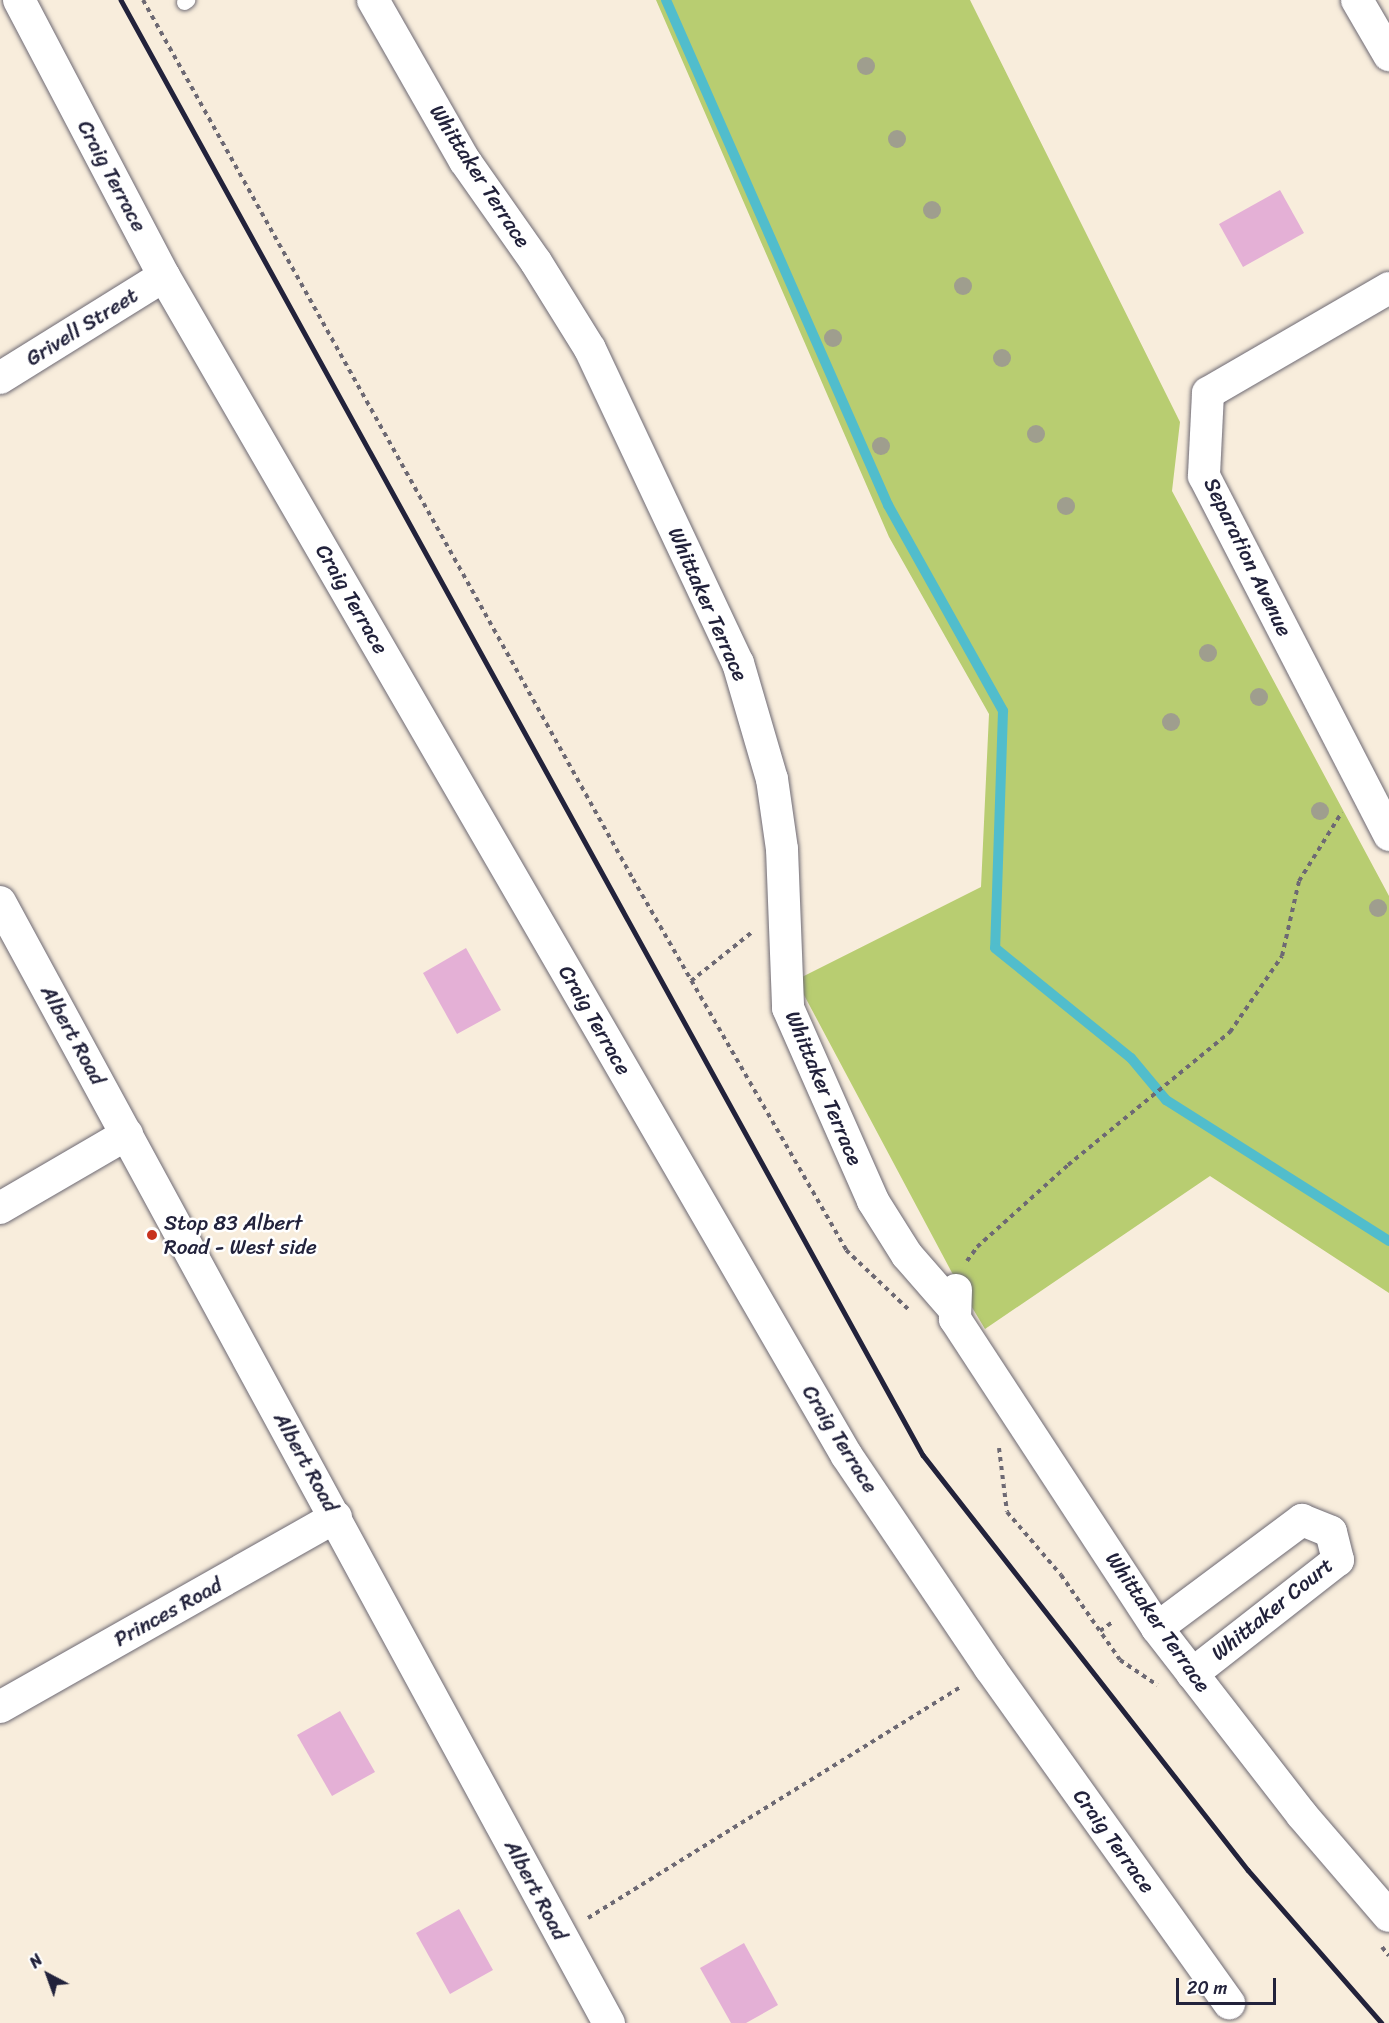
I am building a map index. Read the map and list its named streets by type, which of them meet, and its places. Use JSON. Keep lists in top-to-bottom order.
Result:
{
  "streets": {
    "street": [
      "Craig Terrace",
      "Whittaker Terrace",
      "Grivell Street",
      "Separation Avenue",
      "Albert Road",
      "Whittaker Court",
      "Princes Road"
    ]
  },
  "crossings": [
    ["Craig Terrace", "Grivell Street"],
    ["Whittaker Terrace", "Whittaker Court"],
    ["Albert Road", "Princes Road"]
  ],
  "places": ["Stop 83 Albert Road - West side"],
  "scale_bar": "20 m",
  "north": "top left"
}
